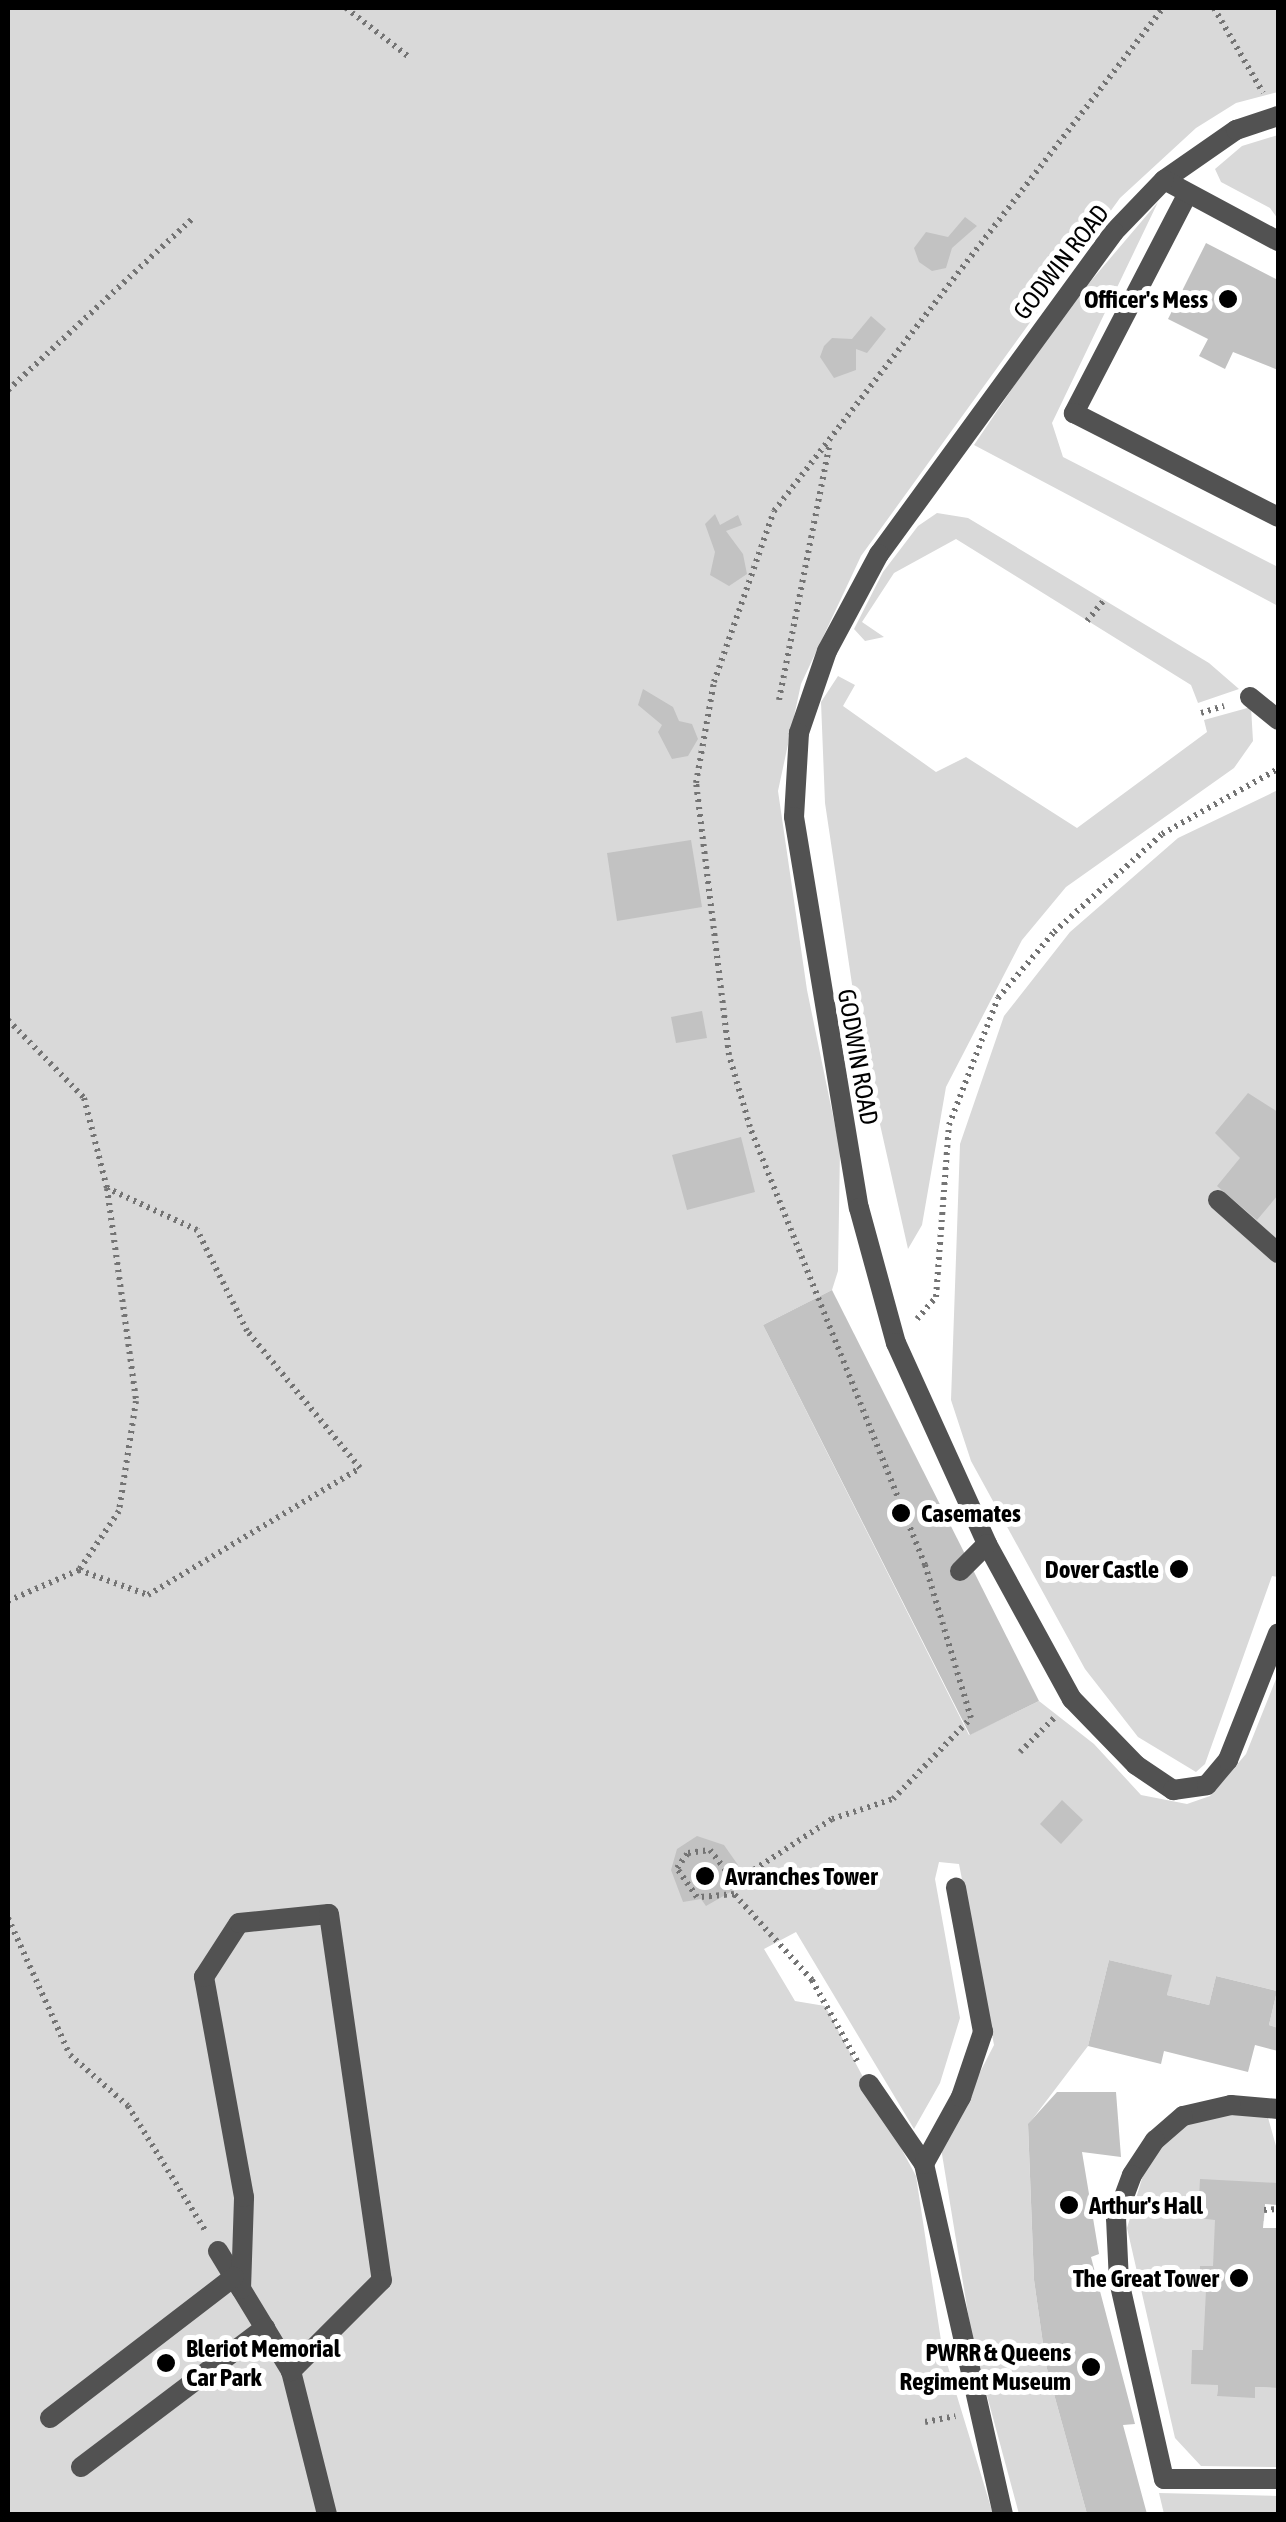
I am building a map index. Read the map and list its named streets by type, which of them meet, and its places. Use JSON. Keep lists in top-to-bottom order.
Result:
{
  "streets": {
    "lane": ["GODWIN ROAD"]
  },
  "places": [
    "Officer's Mess",
    "Casemates",
    "Dover Castle",
    "Avranches Tower",
    "Arthur's Hall",
    "The Great Tower",
    "Bleriot Memorial Car Park",
    "PWRR & Queens Regiment Museum"
  ]
}
